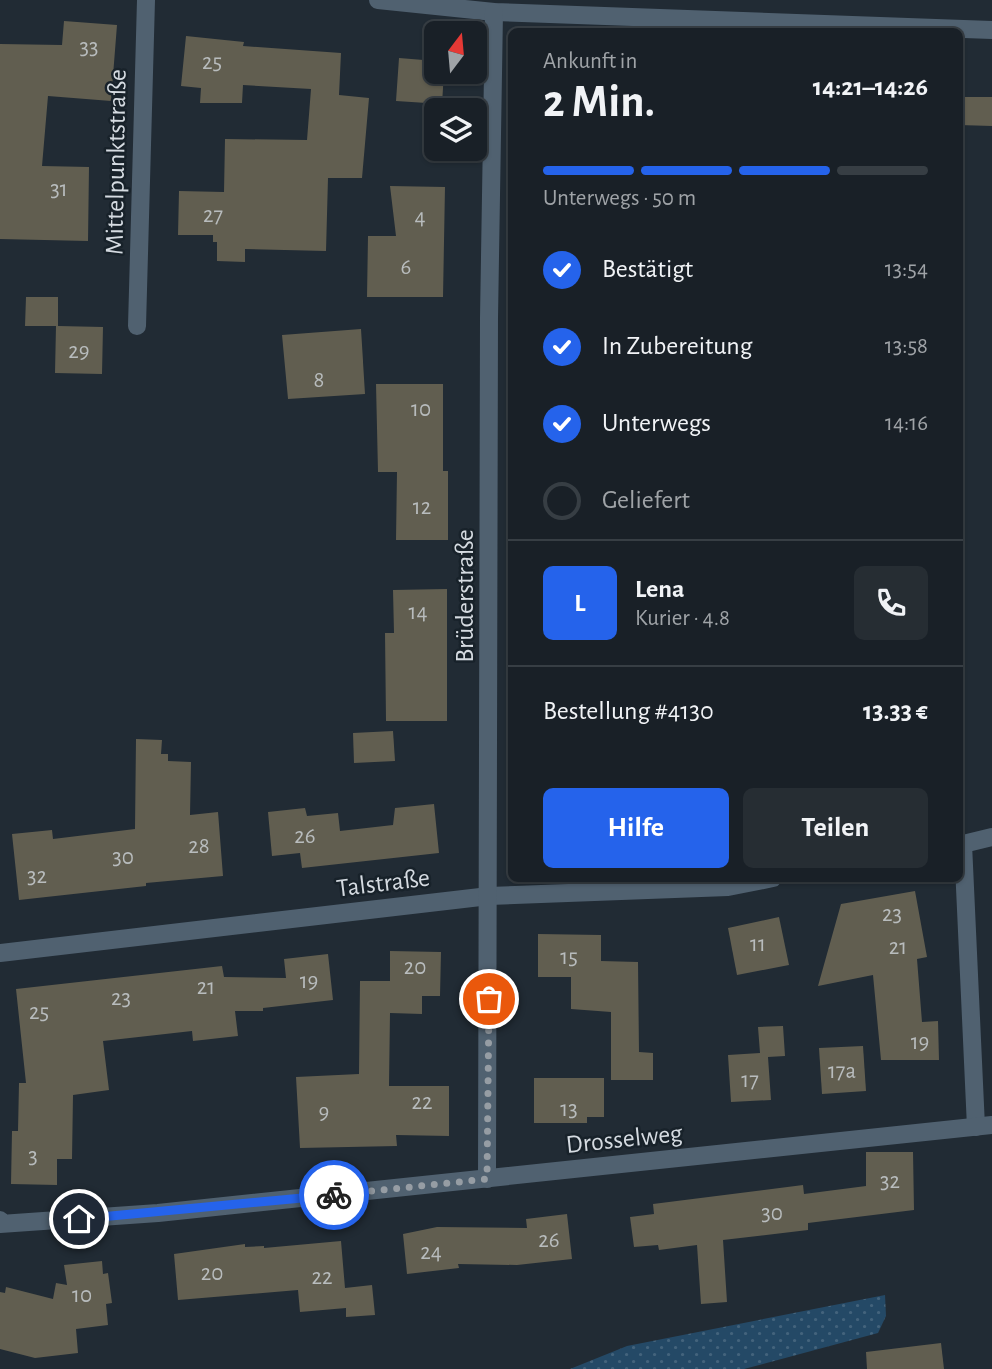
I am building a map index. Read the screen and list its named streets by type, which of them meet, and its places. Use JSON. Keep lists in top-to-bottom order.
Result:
{
  "streets": {
    "street": [
      "Mittelpunktstraße",
      "Brüderstraße",
      "Talstraße",
      "Drosselweg"
    ]
  },
  "crossings": [
    ["Brüderstraße", "Talstraße"],
    ["Brüderstraße", "Drosselweg"]
  ],
  "house_numbers": [
    "33",
    "25",
    "31",
    "27",
    "4",
    "6",
    "29",
    "8",
    "10",
    "12",
    "14",
    "26",
    "28",
    "30",
    "32",
    "23",
    "11",
    "21",
    "15",
    "20",
    "19",
    "21",
    "23",
    "25",
    "19",
    "17a",
    "17",
    "22",
    "13",
    "9",
    "3",
    "32",
    "30",
    "26",
    "24",
    "20",
    "22",
    "10"
  ],
  "north": "top",
  "page": {
    "heading": ["2 Min.", "Ankunft in", "14:21–14:26"],
    "panel": [
      "Lena",
      "Kurier · 4.8",
      "Bestellung #4130",
      "13.33 €"
    ],
    "bar": "Unterwegs · 50 m",
    "list": [
      ["Bestätigt", "13:54"],
      ["In Zubereitung", "13:58"],
      ["Unterwegs", "14:16"],
      "Geliefert"
    ],
    "round": "L",
    "buttons": ["Hilfe", "Teilen"]
  }
}
